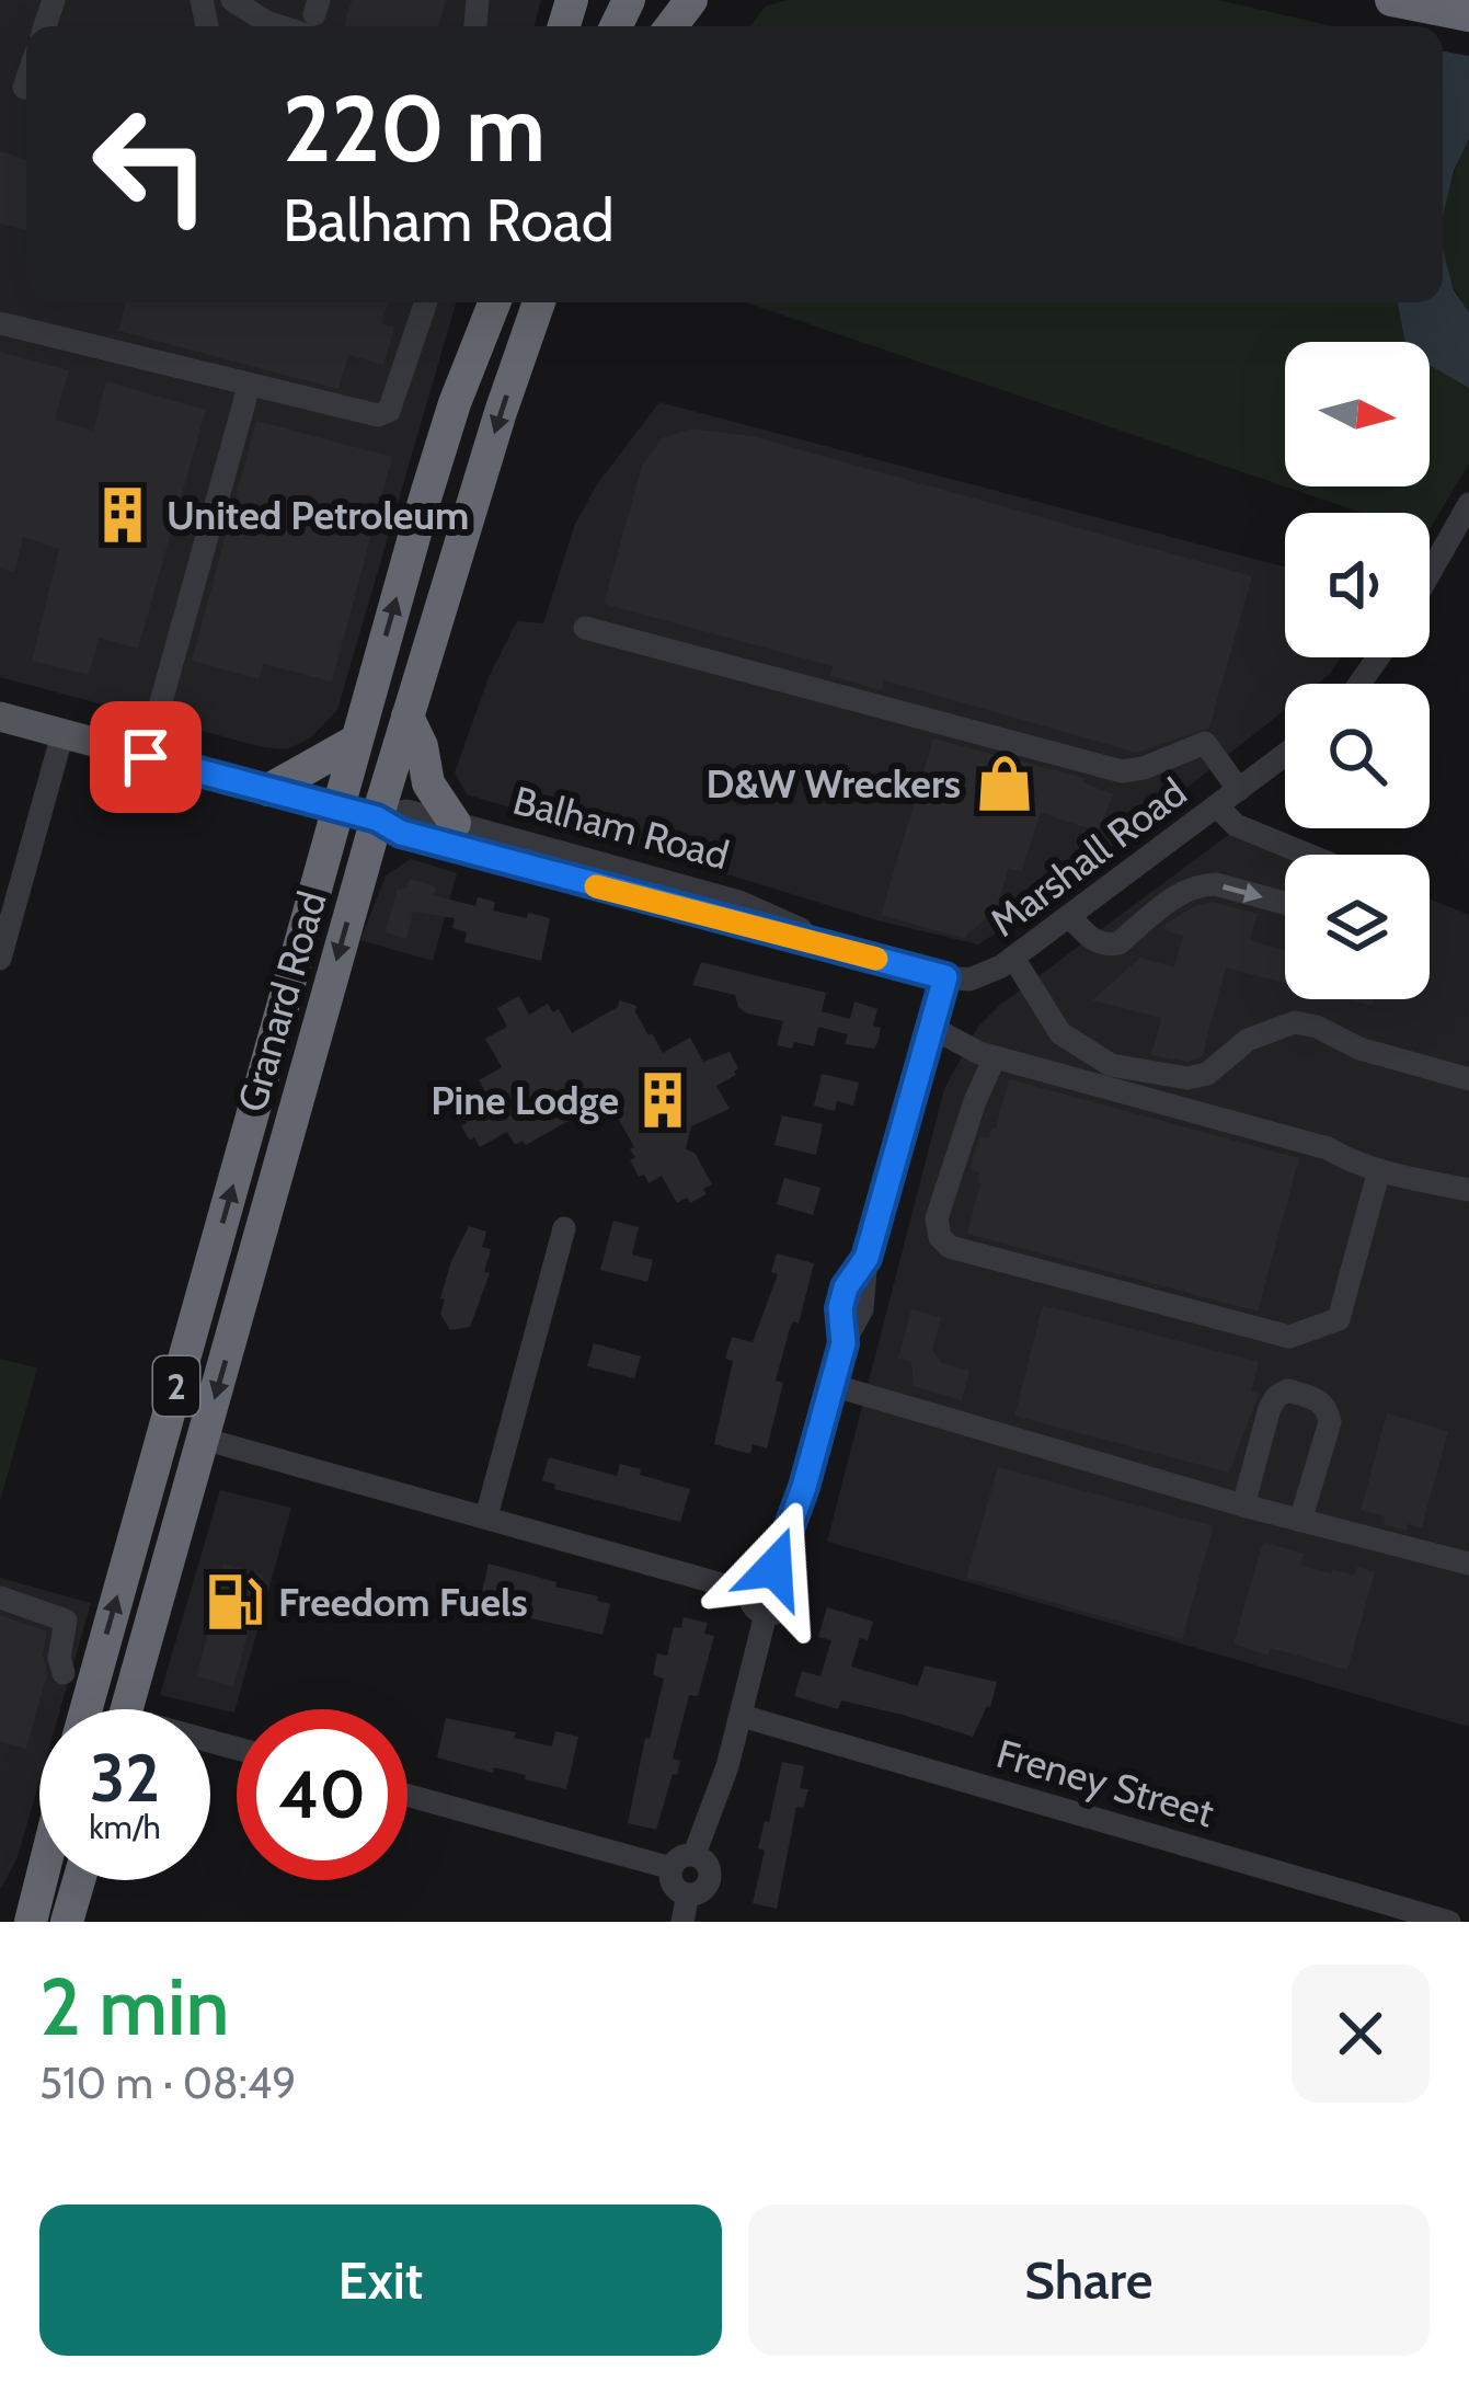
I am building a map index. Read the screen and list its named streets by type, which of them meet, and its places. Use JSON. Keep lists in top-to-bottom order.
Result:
{
  "streets": {
    "highway": ["Granard Road", "2"],
    "main road": ["Balham Road"],
    "street": ["Marshall Road", "Freney Street"]
  },
  "crossings": [
    ["Balham Road", "Marshall Road"],
    ["Balham Road", "Granard Road"]
  ],
  "places": {
    "building": ["United Petroleum", "Pine Lodge"],
    "shop": ["D&W Wreckers"],
    "fuel station": ["Freedom Fuels"]
  },
  "north": "right",
  "page": {
    "turn": ["220 m", "Balham Road"],
    "speed": "32 km/h",
    "limit": "40",
    "heading": ["2 min", "510 m · 08:49"],
    "buttons": ["Exit", "Share"]
  }
}
